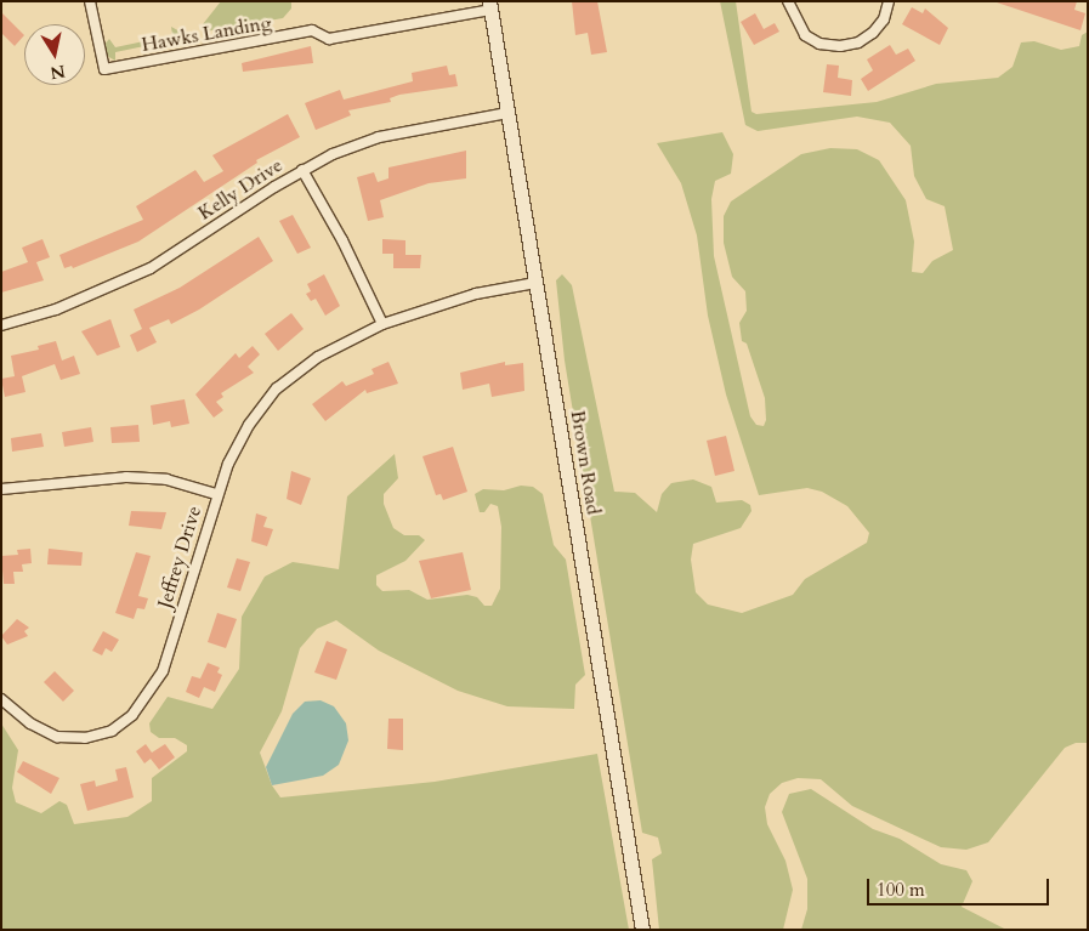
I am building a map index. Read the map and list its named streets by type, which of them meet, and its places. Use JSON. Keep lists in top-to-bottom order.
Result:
{
  "streets": {
    "street": [
      "Hawks Landing",
      "Kelly Drive",
      "Brown Road",
      "Jeffrey Drive"
    ]
  },
  "crossings": [
    ["Hawks Landing", "Brown Road"],
    ["Kelly Drive", "Brown Road"],
    ["Brown Road", "Jeffrey Drive"]
  ],
  "scale_bar": "100 m",
  "north": "bottom"
}
